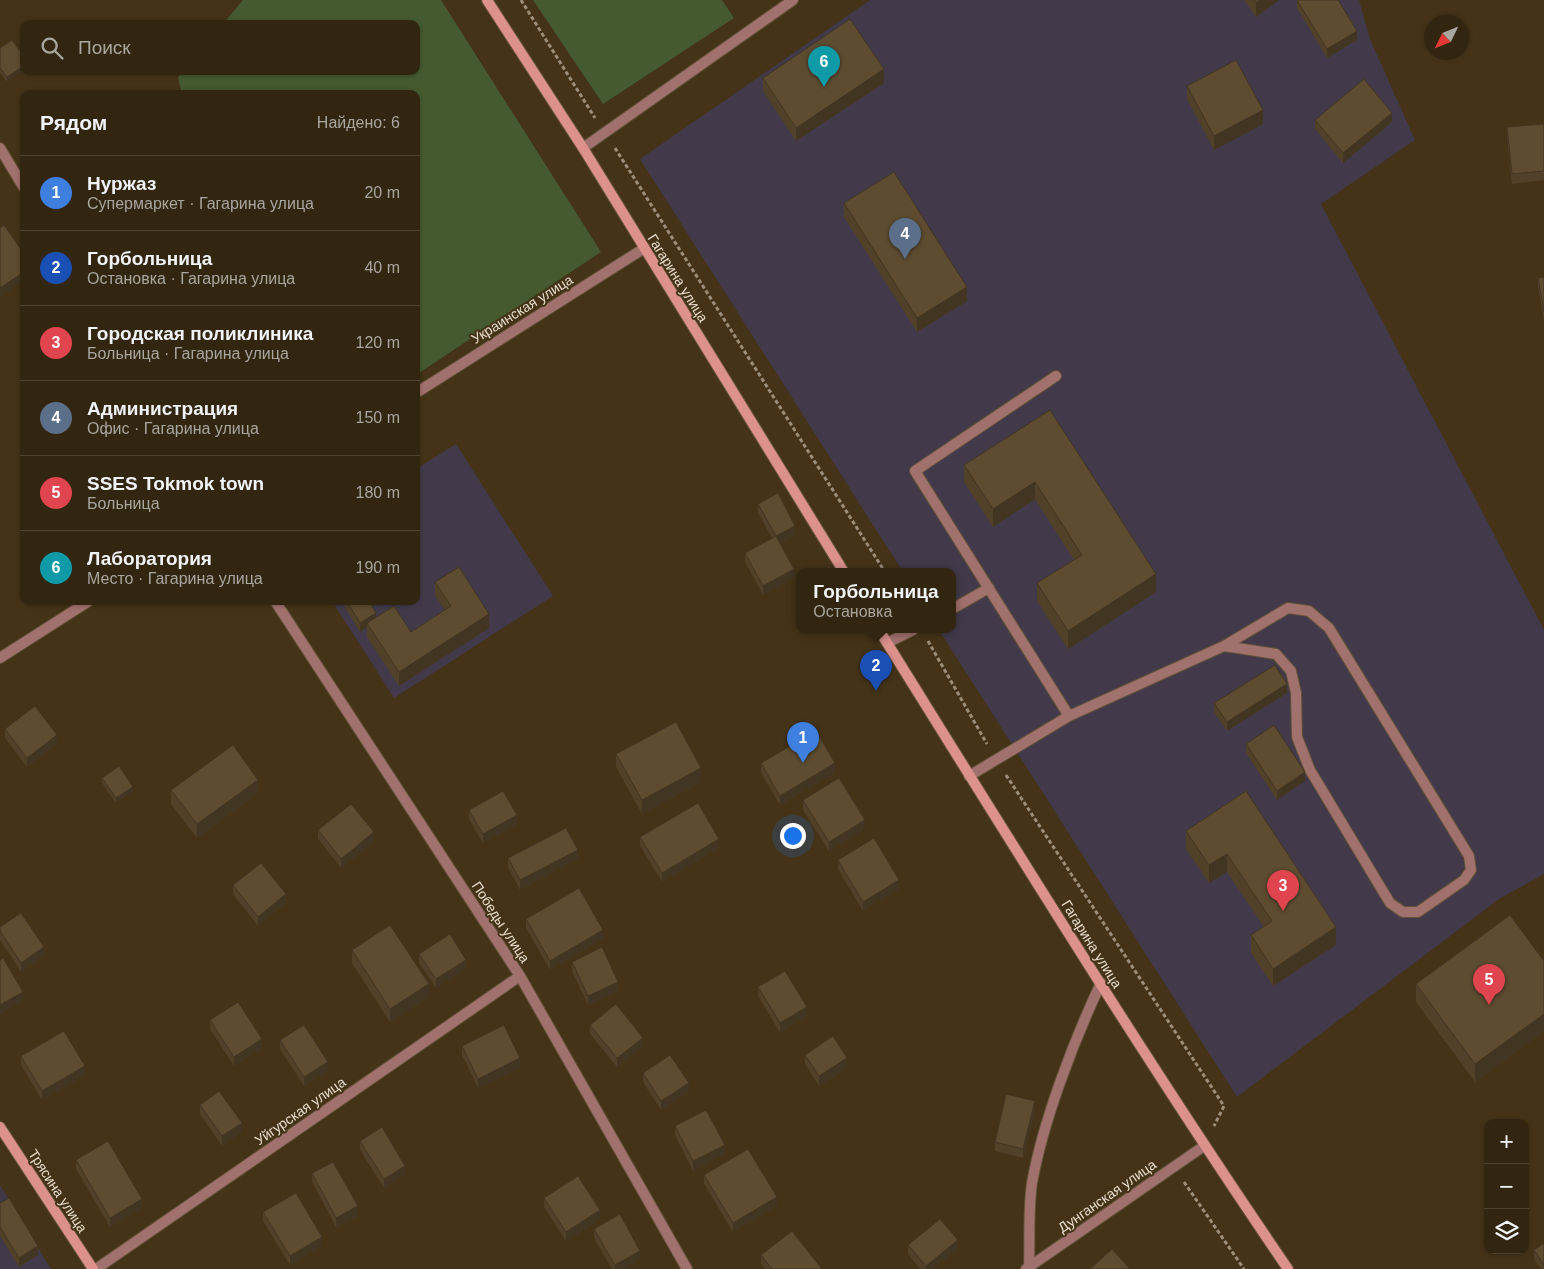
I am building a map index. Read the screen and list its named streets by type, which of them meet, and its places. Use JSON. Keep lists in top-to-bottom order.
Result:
{
  "streets": {
    "main road": ["Гагарина улица", "Трясина улица"],
    "street": [
      "Украинская улица",
      "Победы улица",
      "Уйгурская улица",
      "Дунганская улица"
    ]
  },
  "crossings": [
    ["Гагарина улица", "Украинская улица"],
    ["Гагарина улица", "Дунганская улица"],
    ["Победы улица", "Уйгурская улица"],
    ["Уйгурская улица", "Трясина улица"]
  ],
  "north": "bottom left",
  "page": {
    "search": "Поиск",
    "pins": [
      "6",
      "4",
      "2",
      "1",
      "3",
      "5"
    ],
    "heading": ["Рядом", "Найдено: 6"],
    "list": [
      {
        "mark": "1",
        "name": "Нуржаз",
        "note": "Супермаркет · Гагарина улица",
        "value": "20 m"
      },
      {
        "mark": "2",
        "name": "Горбольница",
        "note": "Остановка · Гагарина улица",
        "value": "40 m"
      },
      {
        "mark": "3",
        "name": "Городская поликлиника",
        "note": "Больница · Гагарина улица",
        "value": "120 m"
      },
      {
        "mark": "4",
        "name": "Администрация",
        "note": "Офис · Гагарина улица",
        "value": "150 m"
      },
      {
        "mark": "5",
        "name": "SSES Tokmok town",
        "note": "Больница",
        "value": "180 m"
      },
      {
        "mark": "6",
        "name": "Лаборатория",
        "note": "Место · Гагарина улица",
        "value": "190 m"
      }
    ],
    "popup": ["Горбольница", "Остановка"],
    "map_buttons": ["+", "−"]
  }
}
